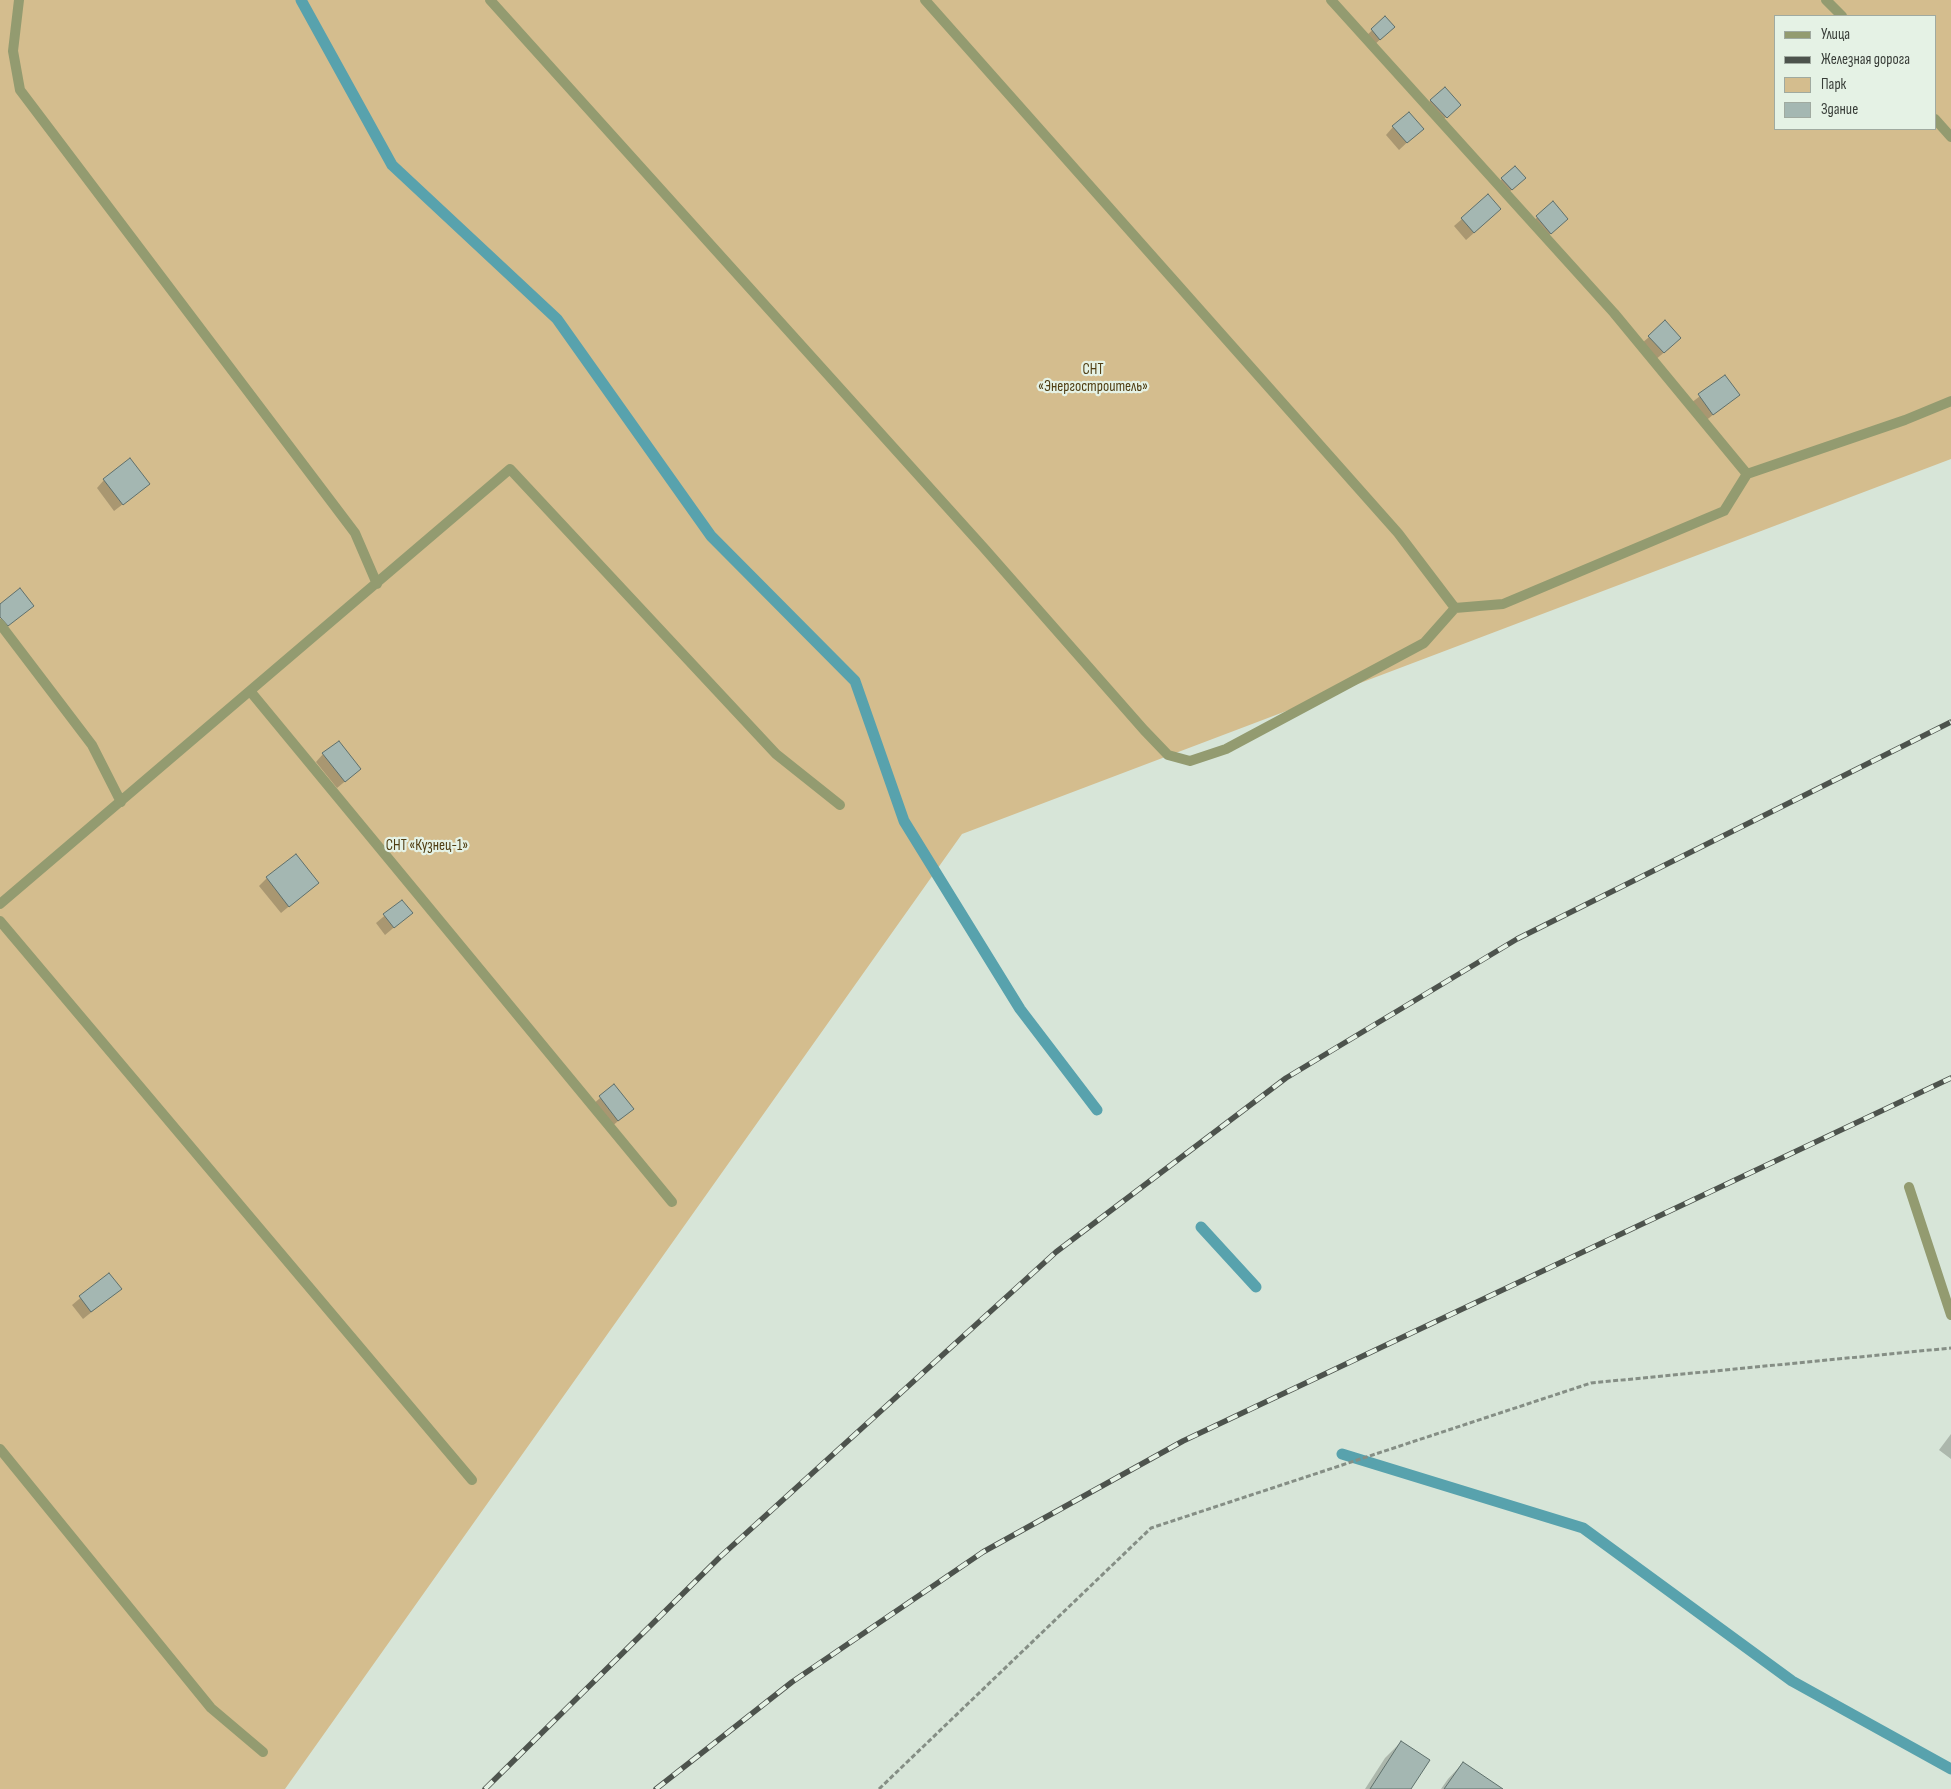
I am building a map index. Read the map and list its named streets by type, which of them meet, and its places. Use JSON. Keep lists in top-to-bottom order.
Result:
{
  "parks": ["СНТ «Энергостроитель»", "СНТ «Кузнец-1»"],
  "legend": [
    "Улица",
    "Железная дорога",
    "Парк",
    "Здание"
  ]
}
